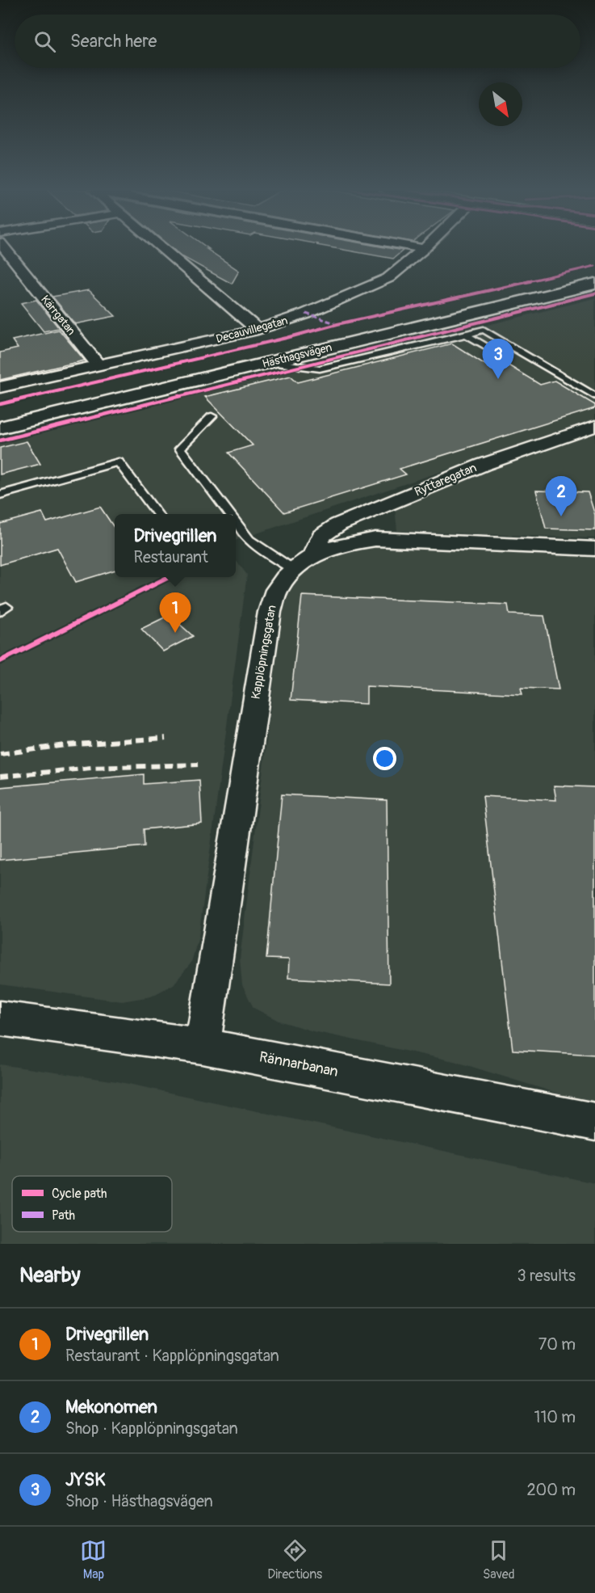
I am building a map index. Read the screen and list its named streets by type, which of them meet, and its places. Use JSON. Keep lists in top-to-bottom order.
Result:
{
  "streets": {
    "main road": ["Hästhagsvägen"],
    "street": [
      "Kärrgatan",
      "Decauvillegatan",
      "Ryttaregatan",
      "Kapplöpningsgatan",
      "Rännarbanan"
    ]
  },
  "crossings": [
    ["Kärrgatan", "Decauvillegatan"],
    ["Ryttaregatan", "Kapplöpningsgatan"],
    ["Kapplöpningsgatan", "Rännarbanan"]
  ],
  "legend": ["Cycle path", "Path"],
  "north": "bottom right",
  "page": {
    "search": "Search here",
    "pins": ["3", "2", "1"],
    "popup": ["Drivegrillen", "Restaurant"],
    "heading": ["Nearby", "3 results"],
    "list": [
      {
        "mark": "1",
        "name": "Drivegrillen",
        "note": "Restaurant · Kapplöpningsgatan",
        "value": "70 m"
      },
      {
        "mark": "2",
        "name": "Mekonomen",
        "note": "Shop · Kapplöpningsgatan",
        "value": "110 m"
      },
      {
        "mark": "3",
        "name": "JYSK",
        "note": "Shop · Hästhagsvägen",
        "value": "200 m"
      }
    ],
    "nav": ["Map", "Directions", "Saved"]
  }
}
